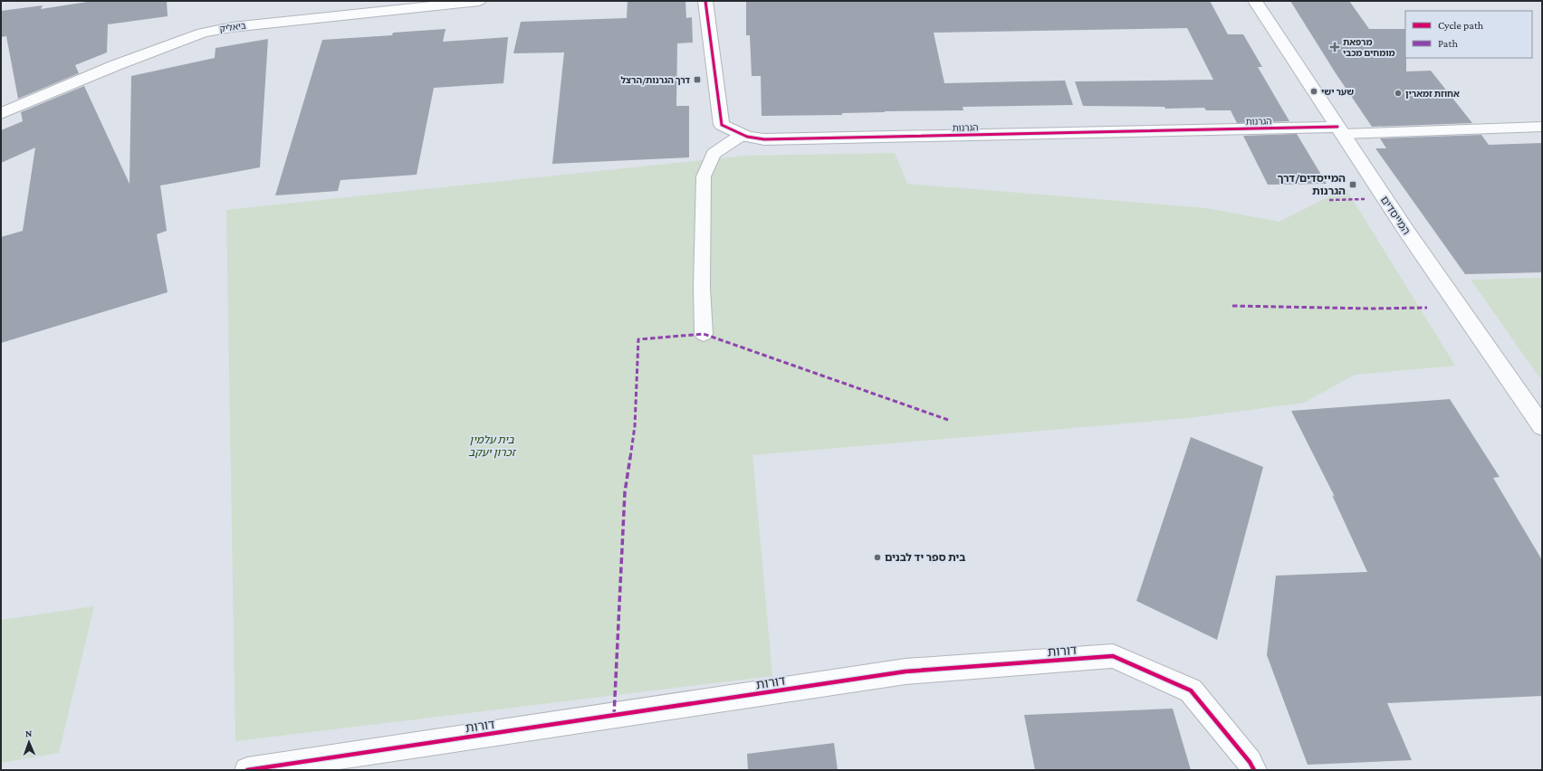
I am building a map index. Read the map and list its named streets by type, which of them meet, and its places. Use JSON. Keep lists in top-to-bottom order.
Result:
{
  "streets": {
    "street": [
      "ביאליק",
      "הגרנות",
      "המייסדים",
      "דורות"
    ]
  },
  "crossings": [
    ["הגרנות", "המייסדים"]
  ],
  "parks": ["בית עלמין זכרון יעקב"],
  "places": {
    "health": ["מרפאת מומחים מכבי"],
    "transit": ["דרך הגרנות/הרצל", "המייסדים/דרך הגרנות"],
    "other": ["שער ישי", "אחוזת זמארין", "בית ספר יד לבנים"]
  },
  "legend": ["Cycle path", "Path"],
  "north": "top"
}
